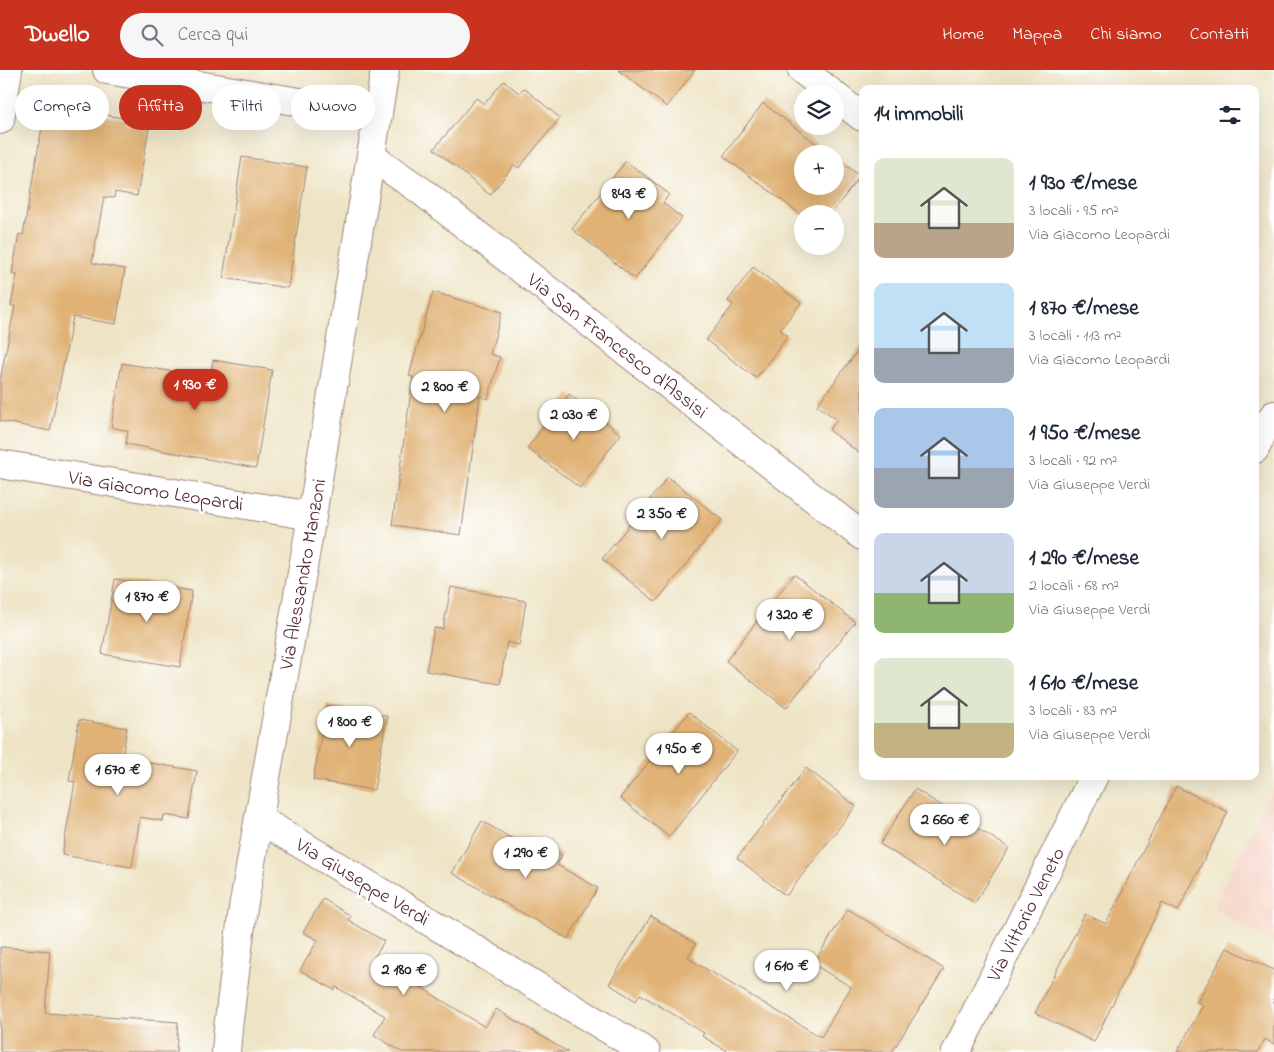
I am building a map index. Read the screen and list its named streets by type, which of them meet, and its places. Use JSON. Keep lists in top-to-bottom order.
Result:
{
  "streets": {
    "street": [
      "Via San Francesco d'Assisi",
      "Via Giacomo Leopardi",
      "Via Alessandro Manzoni",
      "Via Giuseppe Verdi",
      "Via Vittorio Veneto"
    ]
  },
  "crossings": [
    ["Via San Francesco d'Assisi", "Via Alessandro Manzoni"],
    ["Via Giacomo Leopardi", "Via Alessandro Manzoni"],
    ["Via Alessandro Manzoni", "Via Giuseppe Verdi"]
  ],
  "page": {
    "header": "Dwello",
    "search": "Cerca qui",
    "nav": [
      "Home",
      "Mappa",
      "Chi siamo",
      "Contatti"
    ],
    "map_buttons": ["+", "−"],
    "chip": [
      "Compra",
      "Affitta",
      "Filtri",
      "Nuovo"
    ],
    "heading": "14 immobili",
    "list": [
      {
        "name": "1 930 €/mese",
        "note": "3 locali · 95 m² · Via Giacomo Leopardi"
      },
      {
        "name": "1 870 €/mese",
        "note": "3 locali · 113 m² · Via Giacomo Leopardi"
      },
      {
        "name": "1 950 €/mese",
        "note": "3 locali · 92 m² · Via Giuseppe Verdi"
      },
      {
        "name": "1 290 €/mese",
        "note": "2 locali · 68 m² · Via Giuseppe Verdi"
      },
      {
        "name": "1 610 €/mese",
        "note": "3 locali · 83 m² · Via Giuseppe Verdi"
      }
    ],
    "price": [
      "843 €",
      "1 930 €",
      "2 800 €",
      "2 030 €",
      "2 350 €",
      "1 870 €",
      "1 320 €",
      "1 800 €",
      "1 950 €",
      "1 670 €",
      "2 660 €",
      "1 290 €",
      "1 610 €",
      "2 180 €"
    ]
  }
}
